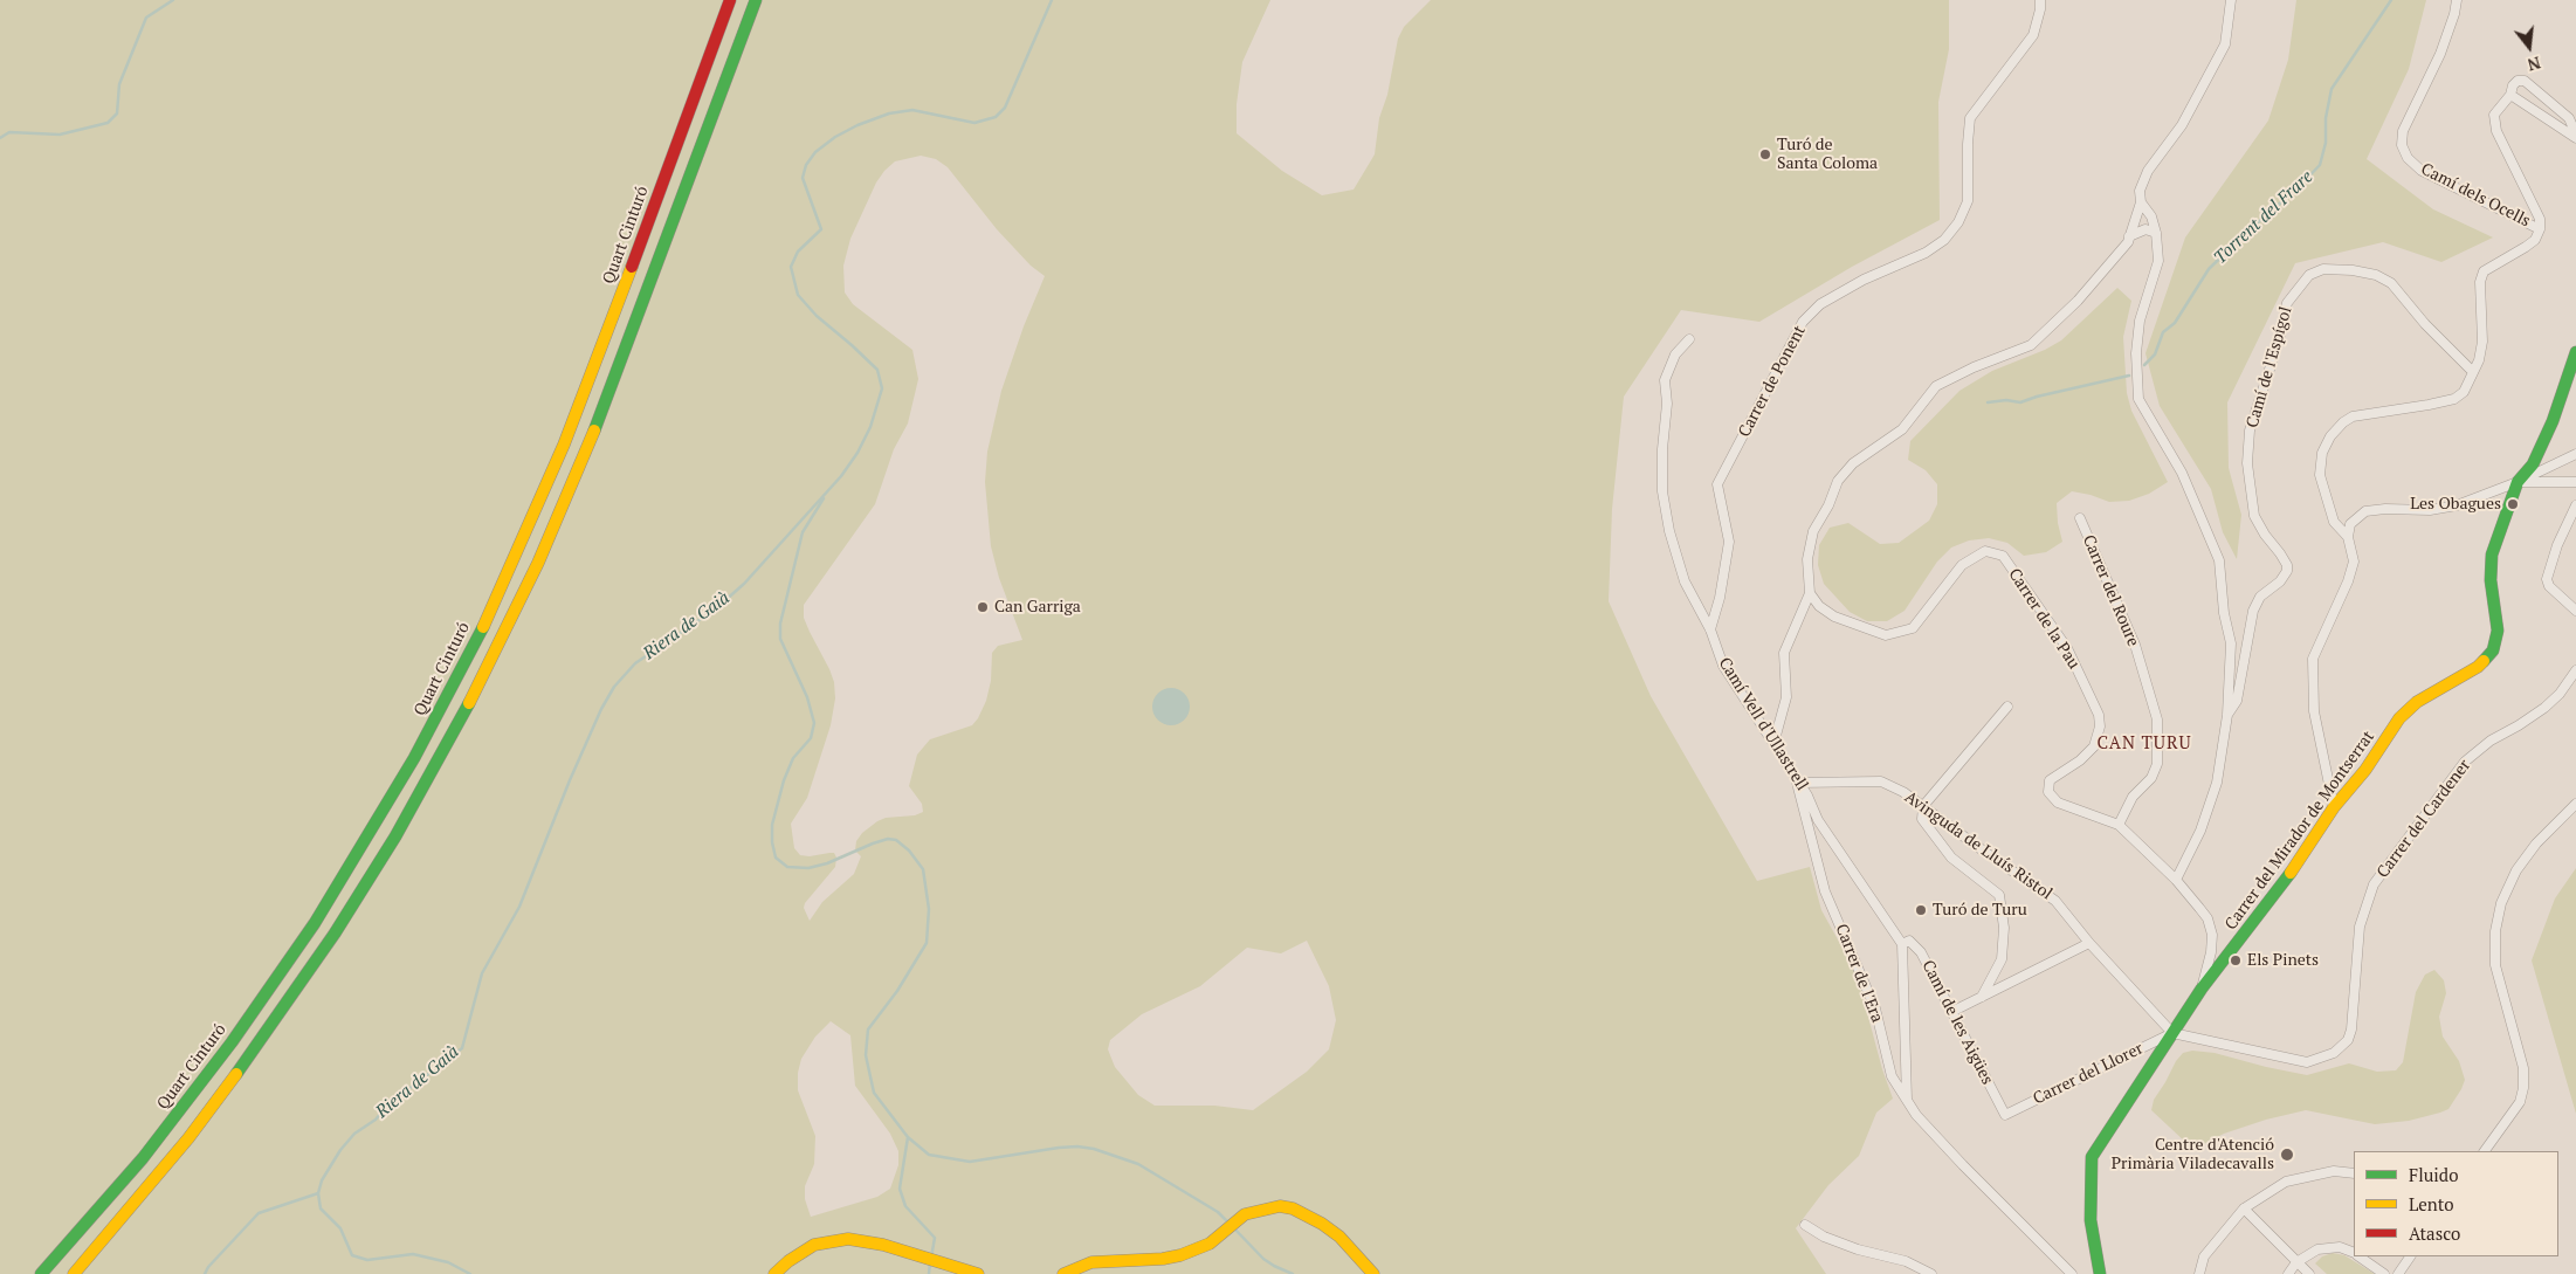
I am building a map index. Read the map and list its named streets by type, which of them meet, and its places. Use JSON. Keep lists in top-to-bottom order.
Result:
{
  "streets": {
    "main road": ["Quart Cinturó", "Carrer del Mirador de Montserrat"],
    "street": [
      "Camí dels Ocells",
      "Camí de l'Espígol",
      "Carrer de Ponent",
      "Carrer del Roure",
      "Carrer de la Pau",
      "Camí Vell d'Ullastrell",
      "Carrer del Cardener",
      "Avinguda de Lluís Ristol",
      "Carrer de l'Era",
      "Camí de les Aigües",
      "Carrer del Llorer"
    ]
  },
  "crossings": [
    ["Carrer de Ponent", "Camí Vell d'Ullastrell"],
    ["Carrer del Roure", "Carrer de la Pau"],
    ["Carrer de la Pau", "Carrer del Mirador de Montserrat"],
    ["Camí Vell d'Ullastrell", "Avinguda de Lluís Ristol"],
    ["Camí Vell d'Ullastrell", "Carrer de l'Era"],
    ["Camí Vell d'Ullastrell", "Camí de les Aigües"],
    ["Carrer del Cardener", "Carrer del Mirador de Montserrat"],
    ["Carrer del Cardener", "Avinguda de Lluís Ristol"],
    ["Carrer del Cardener", "Carrer del Llorer"],
    ["Carrer del Mirador de Montserrat", "Avinguda de Lluís Ristol"],
    ["Carrer del Mirador de Montserrat", "Carrer del Llorer"],
    ["Avinguda de Lluís Ristol", "Carrer de l'Era"],
    ["Avinguda de Lluís Ristol", "Carrer del Llorer"],
    ["Camí de les Aigües", "Carrer del Llorer"]
  ],
  "districts": ["CAN TURU"],
  "water": ["Torrent del Frare", "Riera de Gaià"],
  "places": [
    "Turó de Santa Coloma",
    "Les Obagues",
    "Can Garriga",
    "Turó de Turu",
    "Els Pinets",
    "Centre d'Atenció Primària Viladecavalls"
  ],
  "legend": ["Fluido", "Lento", "Atasco"],
  "north": "bottom"
}
